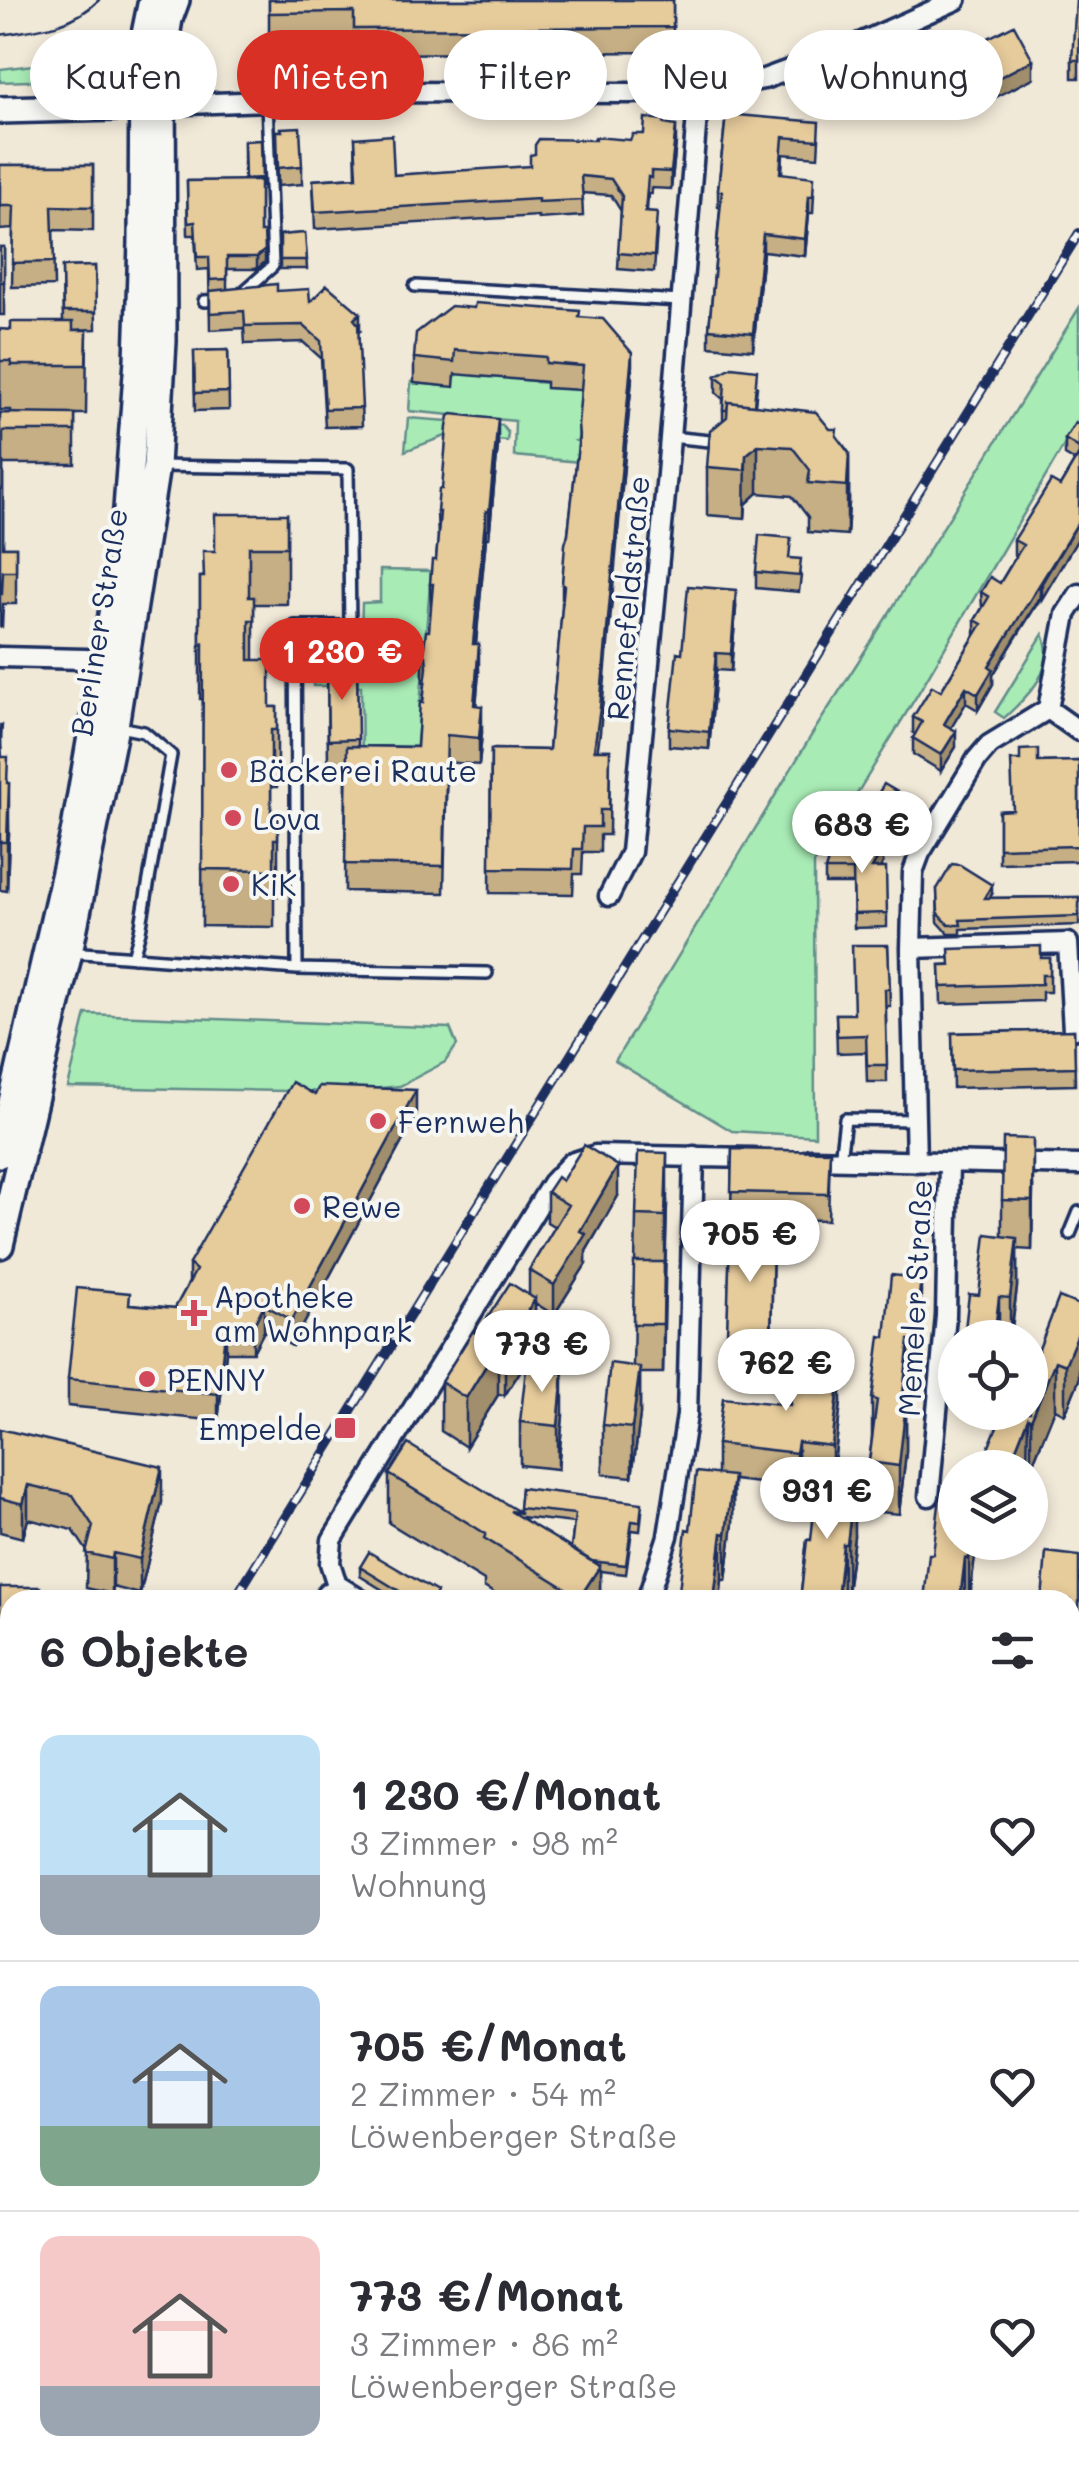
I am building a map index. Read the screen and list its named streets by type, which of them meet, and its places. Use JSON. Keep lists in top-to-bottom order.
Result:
{
  "streets": {
    "street": ["Rennefeldstraße", "Berliner Straße", "Memeler Straße"]
  },
  "places": {
    "other": [
      "Bäckerei Raute",
      "Lova",
      "KiK",
      "Fernweh",
      "Rewe",
      "PENNY"
    ],
    "health": ["Apotheke am Wohnpark"],
    "transit": ["Empelde"]
  },
  "page": {
    "chip": [
      "Kaufen",
      "Mieten",
      "Filter",
      "Neu",
      "Wohnung"
    ],
    "price": [
      "1 230 €",
      "683 €",
      "705 €",
      "773 €",
      "762 €",
      "931 €"
    ],
    "heading": "6 Objekte",
    "list": [
      {
        "name": "1 230 €/Monat",
        "note": "3 Zimmer · 98 m² · Wohnung"
      },
      {
        "name": "705 €/Monat",
        "note": "2 Zimmer · 54 m² · Löwenberger Straße"
      },
      {
        "name": "773 €/Monat",
        "note": "3 Zimmer · 86 m² · Löwenberger Straße"
      }
    ]
  }
}
